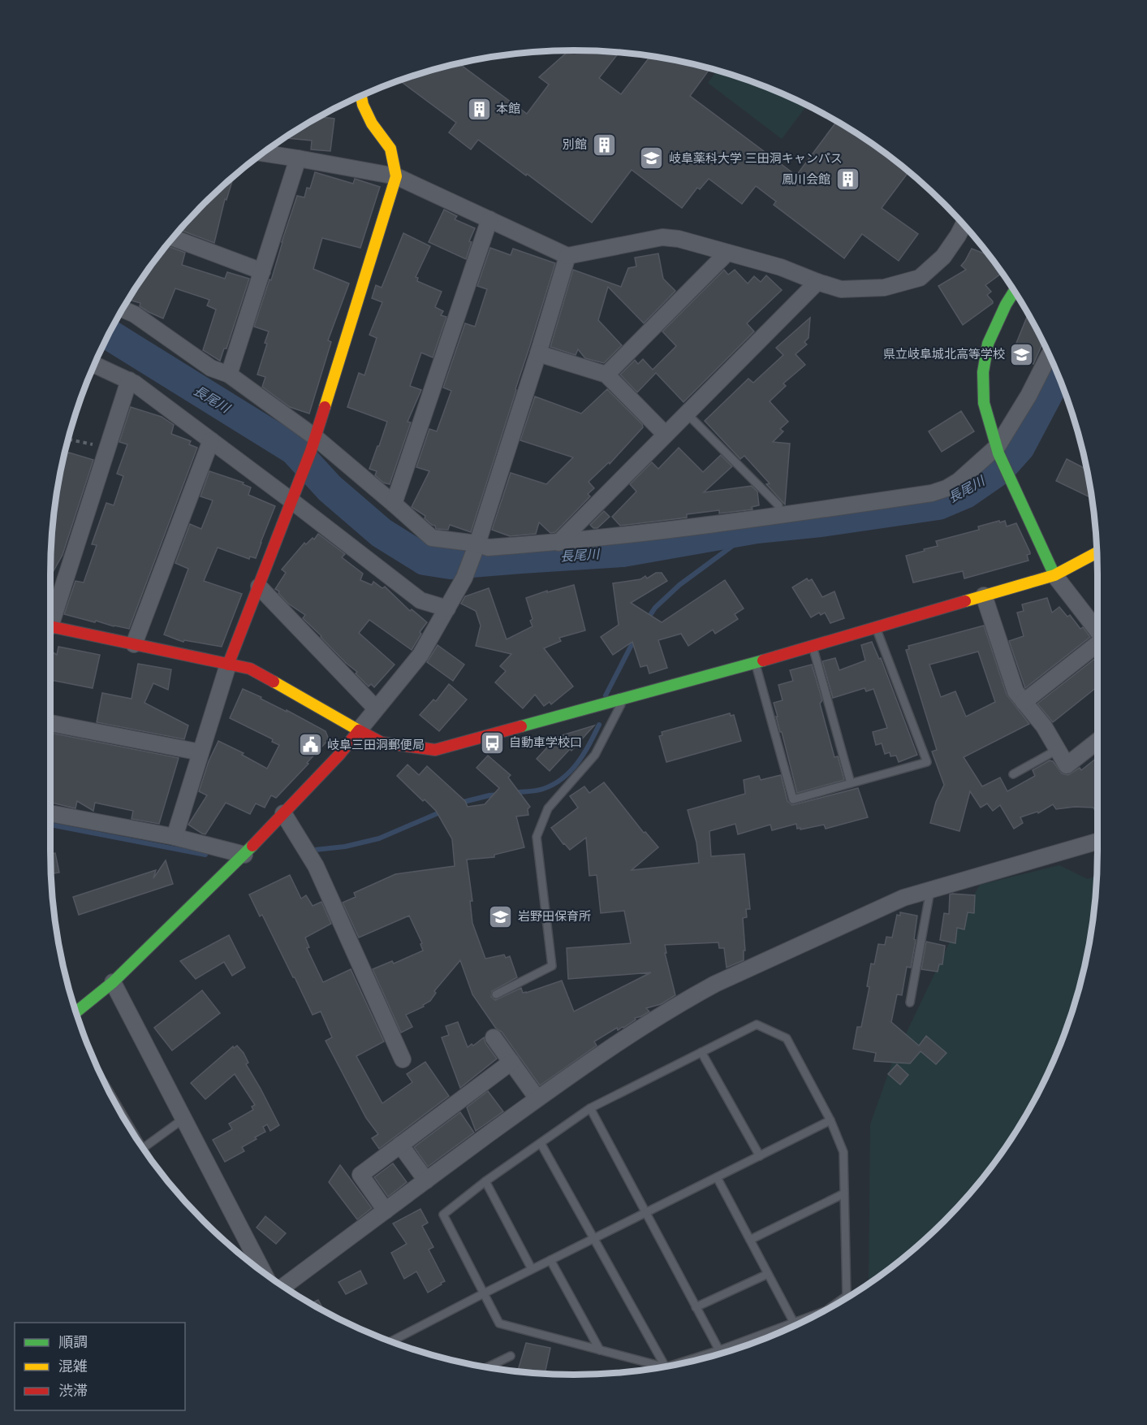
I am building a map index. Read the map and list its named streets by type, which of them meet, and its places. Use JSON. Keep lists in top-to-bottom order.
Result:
{
  "water": ["長尾川"],
  "places": {
    "building": ["本館", "別館", "鳳川会館"],
    "school or university": ["岐阜薬科大学 三田洞キャンパス", "県立岐阜城北高等学校", "岩野田保育所"],
    "bus stop": ["自動車学校口"],
    "public building": ["岐阜三田洞郵便局"]
  },
  "legend": ["順調", "混雑", "渋滞"]
}
